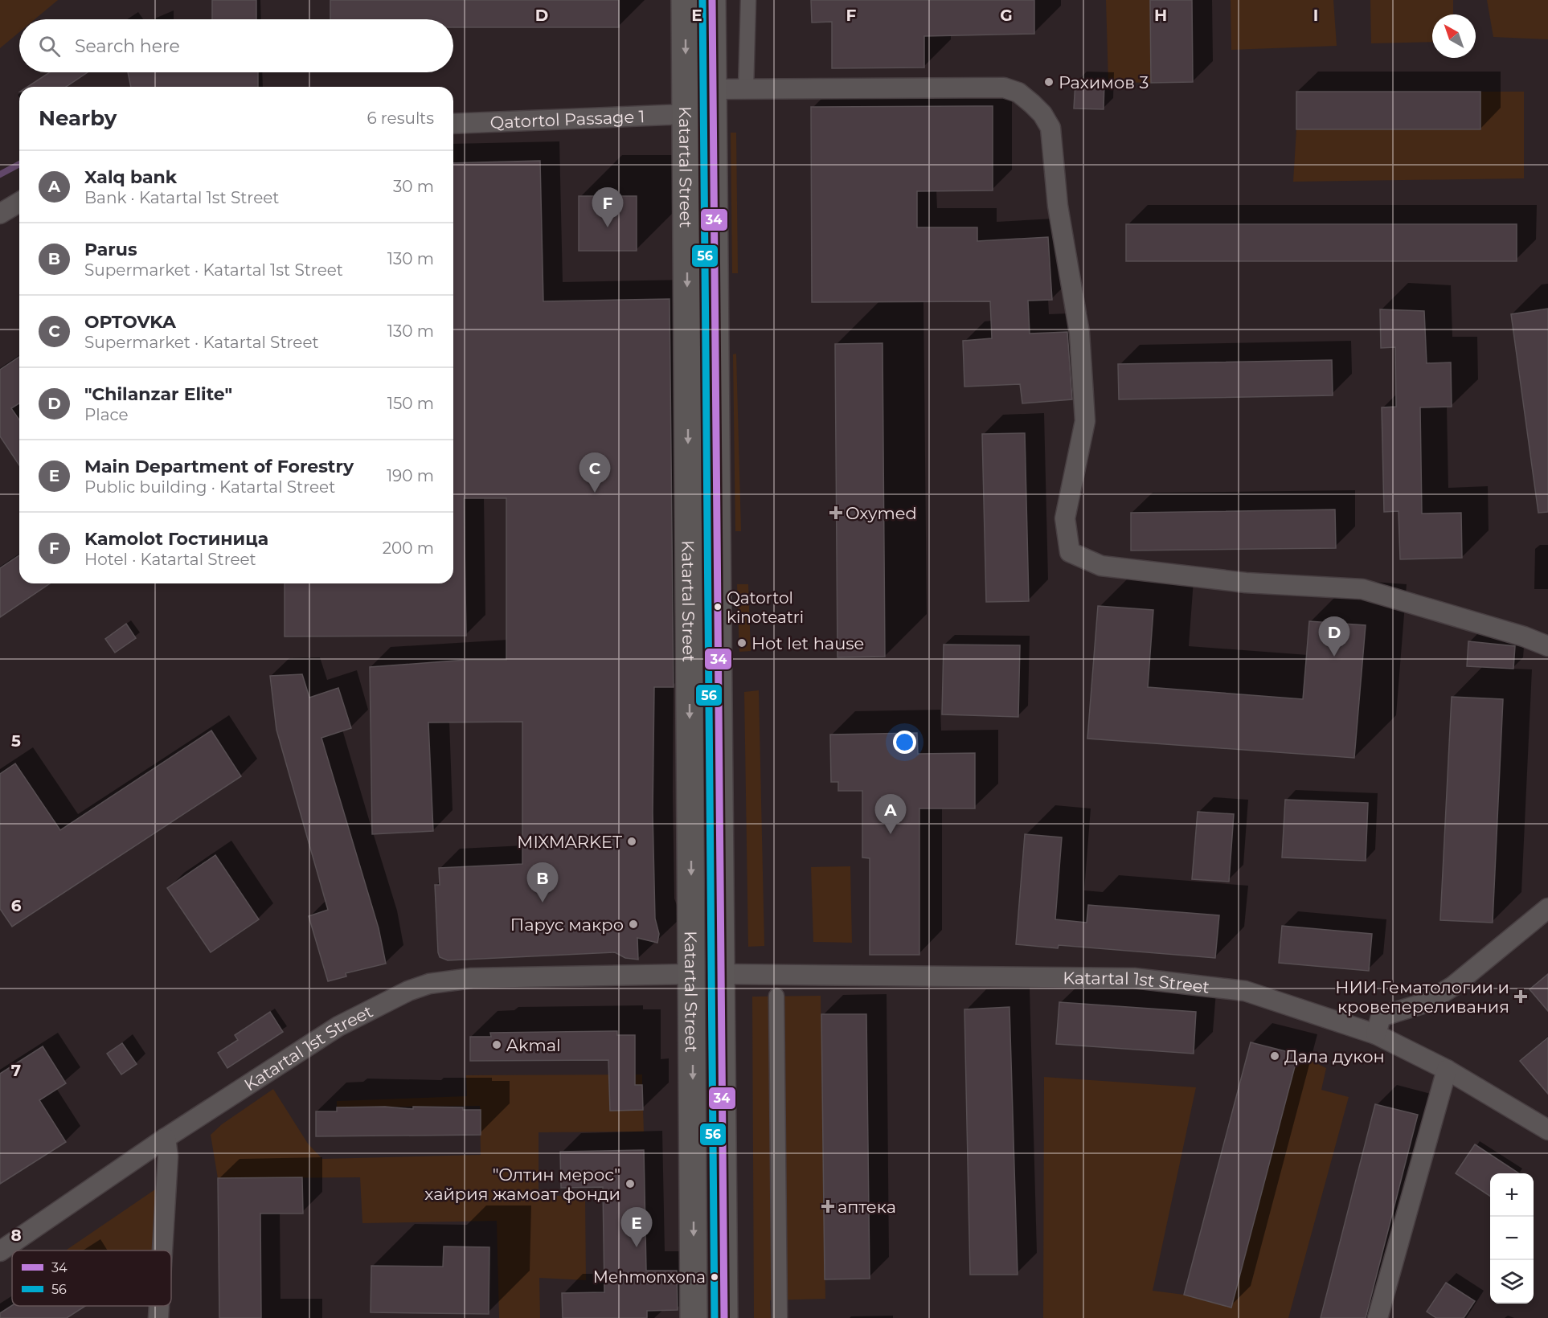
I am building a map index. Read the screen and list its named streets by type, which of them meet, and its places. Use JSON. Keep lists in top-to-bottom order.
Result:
{
  "streets": {
    "main road": ["Katartal Street", "Katartal 1st Street"],
    "street": ["Qatortol Passage 1"]
  },
  "crossings": [
    ["Qatortol Passage 1", "Katartal Street"],
    ["Katartal Street", "Katartal 1st Street"]
  ],
  "places": {
    "other": [
      "Рахимов 3",
      "Qatortol kinoteatri",
      "Hot let hause",
      "MIXMARKET",
      "Парус макро",
      "Akmal",
      "Дала дукон",
      "\"Олтин мерос\" хайрия жамоат фонди",
      "Mehmonxona"
    ],
    "health": ["Oxymed", "НИИ Гематологии и кровепереливания", "аптека"]
  },
  "lines": ["transit line 34", "transit line 56"],
  "legend": ["34", "56"],
  "north": "top left",
  "page": {
    "search": "Search here",
    "heading": ["Nearby", "6 results"],
    "list": [
      {
        "mark": "A",
        "name": "Xalq bank",
        "note": "Bank · Katartal 1st Street",
        "value": "30 m"
      },
      {
        "mark": "B",
        "name": "Parus",
        "note": "Supermarket · Katartal 1st Street",
        "value": "130 m"
      },
      {
        "mark": "C",
        "name": "OPTOVKA",
        "note": "Supermarket · Katartal Street",
        "value": "130 m"
      },
      {
        "mark": "D",
        "name": "\"Chilanzar Elite\"",
        "note": "Place",
        "value": "150 m"
      },
      {
        "mark": "E",
        "name": "Main Department of Forestry",
        "note": "Public building · Katartal Street",
        "value": "190 m"
      },
      {
        "mark": "F",
        "name": "Kamolot Гостиница",
        "note": "Hotel · Katartal Street",
        "value": "200 m"
      }
    ],
    "pins": [
      "F",
      "C",
      "D",
      "A",
      "B",
      "E"
    ],
    "map_buttons": ["+", "−"]
  },
  "grid": {
    "columns": [
      "D",
      "E",
      "F",
      "G",
      "H",
      "I"
    ],
    "rows": [
      "5",
      "6",
      "7",
      "8"
    ]
  }
}
